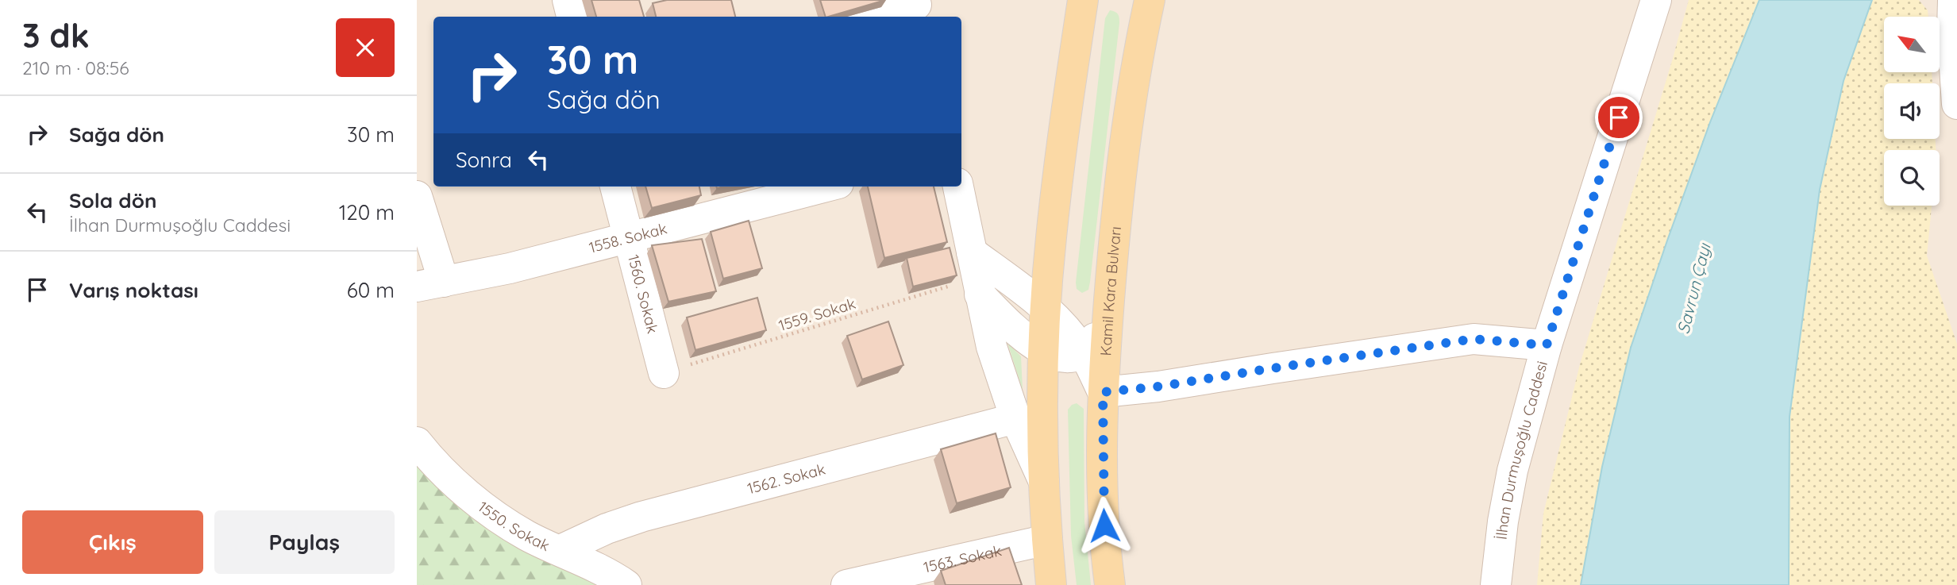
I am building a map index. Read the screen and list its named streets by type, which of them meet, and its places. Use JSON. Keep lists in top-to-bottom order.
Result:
{
  "streets": {
    "main road": ["Kamil Kara Bulvarı"],
    "street": [
      "1558. Sokak",
      "1560. Sokak",
      "İlhan Durmuşoğlu Caddesi",
      "1562. Sokak",
      "1550. Sokak",
      "1563. Sokak"
    ],
    "path": ["1559. Sokak"]
  },
  "crossings": [
    ["1558. Sokak", "1560. Sokak"],
    ["1560. Sokak", "1559. Sokak"],
    ["1562. Sokak", "1550. Sokak"]
  ],
  "water": ["Savrun Çayı"],
  "north": "top left",
  "page": {
    "heading": ["3 dk", "210 m · 08:56"],
    "turn": ["30 m", "Sağa dön"],
    "list": [
      {
        "name": "Sağa dön",
        "value": "30 m"
      },
      {
        "name": "Sola dön",
        "note": "İlhan Durmuşoğlu Caddesi",
        "value": "120 m"
      },
      {
        "name": "Varış noktası",
        "value": "60 m"
      }
    ],
    "then": "Sonra",
    "buttons": ["Çıkış", "Paylaş"]
  }
}
